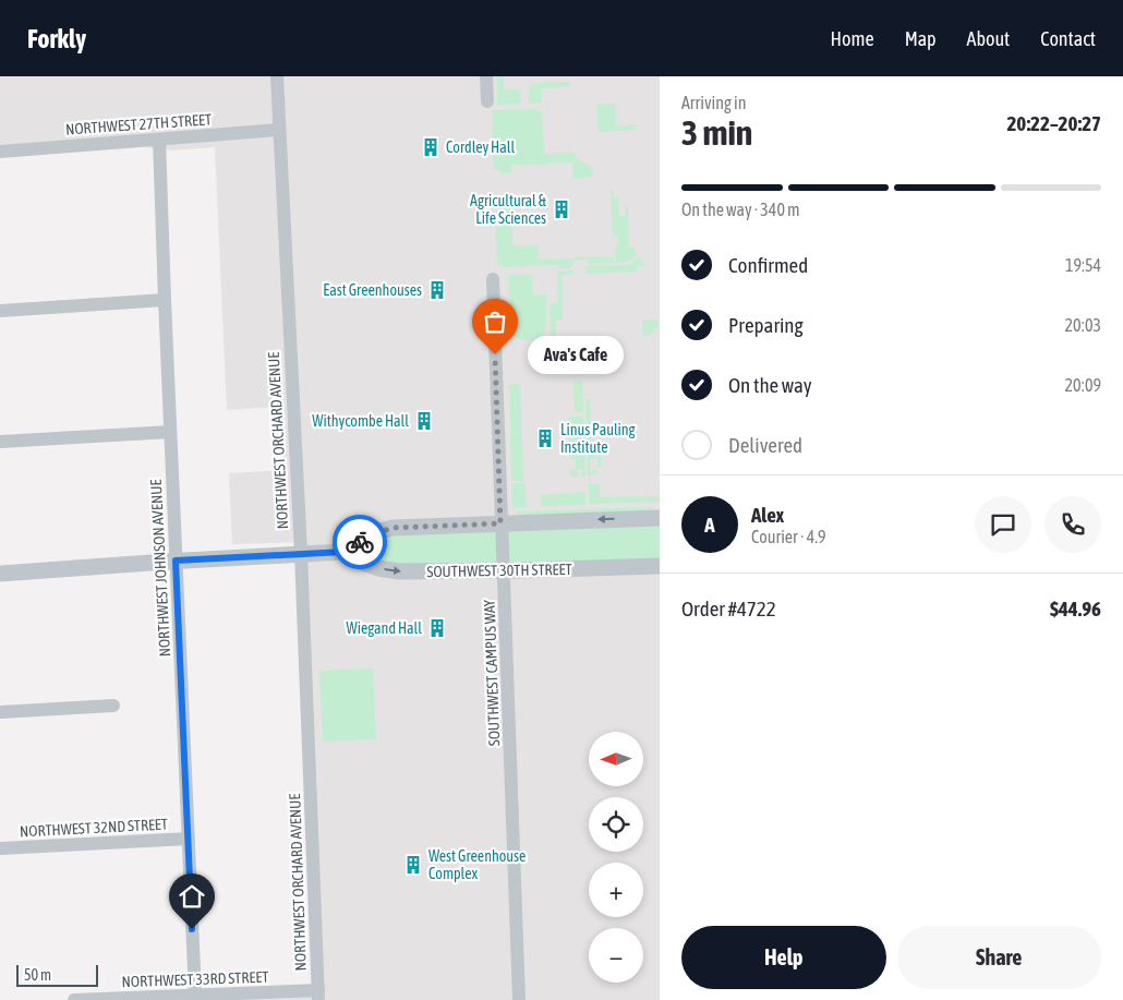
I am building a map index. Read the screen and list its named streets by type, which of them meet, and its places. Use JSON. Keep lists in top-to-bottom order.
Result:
{
  "streets": {
    "street": [
      "NORTHWEST 27TH STREET",
      "NORTHWEST ORCHARD AVENUE",
      "NORTHWEST JOHNSON AVENUE",
      "SOUTHWEST 30TH STREET",
      "SOUTHWEST CAMPUS WAY",
      "NORTHWEST 32ND STREET",
      "NORTHWEST 33RD STREET"
    ]
  },
  "crossings": [
    ["NORTHWEST 27TH STREET", "NORTHWEST ORCHARD AVENUE"],
    ["NORTHWEST 27TH STREET", "NORTHWEST JOHNSON AVENUE"],
    ["NORTHWEST ORCHARD AVENUE", "NORTHWEST 33RD STREET"],
    ["NORTHWEST JOHNSON AVENUE", "NORTHWEST 32ND STREET"],
    ["NORTHWEST JOHNSON AVENUE", "NORTHWEST 33RD STREET"],
    ["SOUTHWEST 30TH STREET", "SOUTHWEST CAMPUS WAY"]
  ],
  "places": {
    "building": [
      "Cordley Hall",
      "Agricultural & Life Sciences",
      "East Greenhouses",
      "Withycombe Hall",
      "Linus Pauling Institute",
      "Wiegand Hall",
      "West Greenhouse Complex"
    ],
    "other": ["Ava's Cafe"]
  },
  "scale_bar": "50 m",
  "north": "left",
  "page": {
    "header": "Forkly",
    "nav": [
      "Home",
      "Map",
      "About",
      "Contact"
    ],
    "heading": ["3 min", "Arriving in", "20:22–20:27"],
    "panel": [
      "Alex",
      "Courier · 4.9",
      "Order #4722",
      "$44.96"
    ],
    "bar": "On the way · 340 m",
    "list": [
      ["Confirmed", "19:54"],
      ["Preparing", "20:03"],
      ["On the way", "20:09"],
      "Delivered"
    ],
    "bubble": "Ava's Cafe",
    "round": "A",
    "map_buttons": ["+", "−"],
    "buttons": ["Help", "Share"],
    "scale": "50 m"
  }
}
